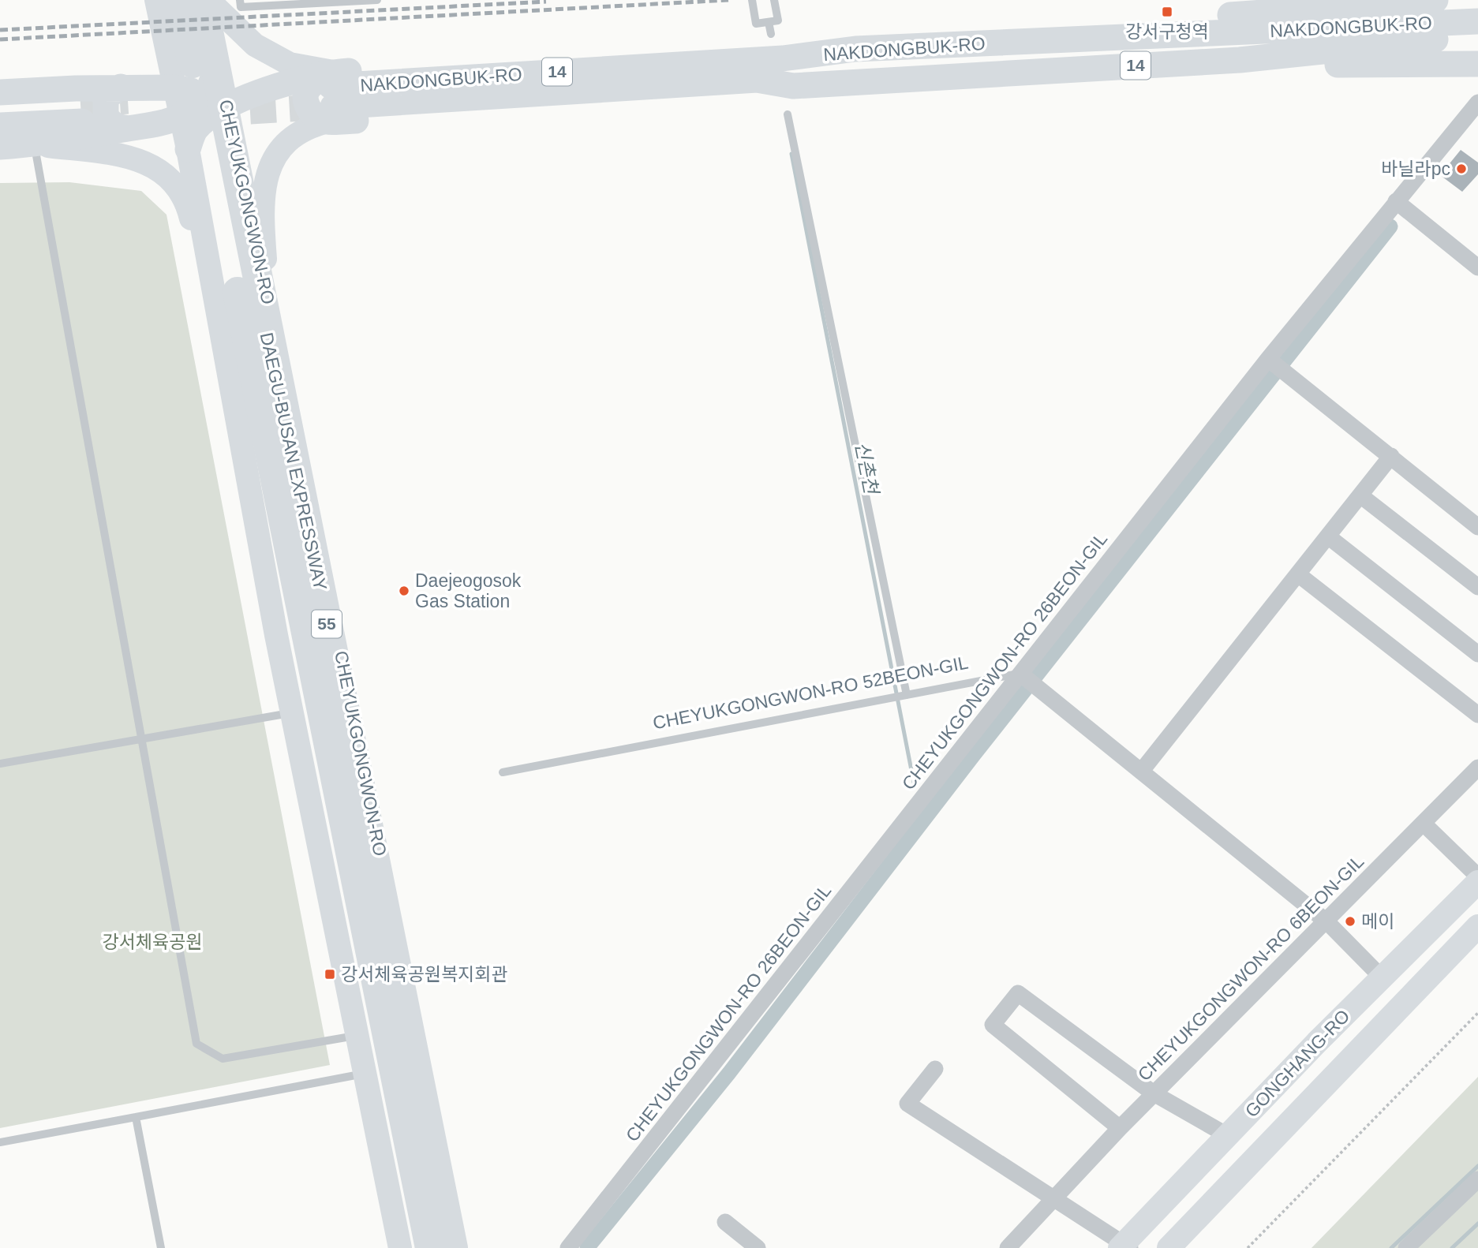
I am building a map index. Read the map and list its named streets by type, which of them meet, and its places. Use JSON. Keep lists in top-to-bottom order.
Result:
{
  "streets": {
    "highway": ["DAEGU-BUSAN EXPRESSWAY", "55"],
    "main road": [
      "NAKDONGBUK-RO",
      "14",
      "CHEYUKGONGWON-RO",
      "GONGHANG-RO"
    ],
    "street": ["CHEYUKGONGWON-RO 26BEON-GIL", "CHEYUKGONGWON-RO 6BEON-GIL"],
    "lane": ["CHEYUKGONGWON-RO 52BEON-GIL"]
  },
  "crossings": [
    ["CHEYUKGONGWON-RO 26BEON-GIL", "CHEYUKGONGWON-RO 52BEON-GIL"]
  ],
  "water": ["신촌천"],
  "parks": ["강서체육공원"],
  "places": {
    "transit": ["강서구청역", "강서체육공원복지회관"],
    "other": ["바닐라pc", "Daejeogosok Gas Station", "메이"]
  }
}
